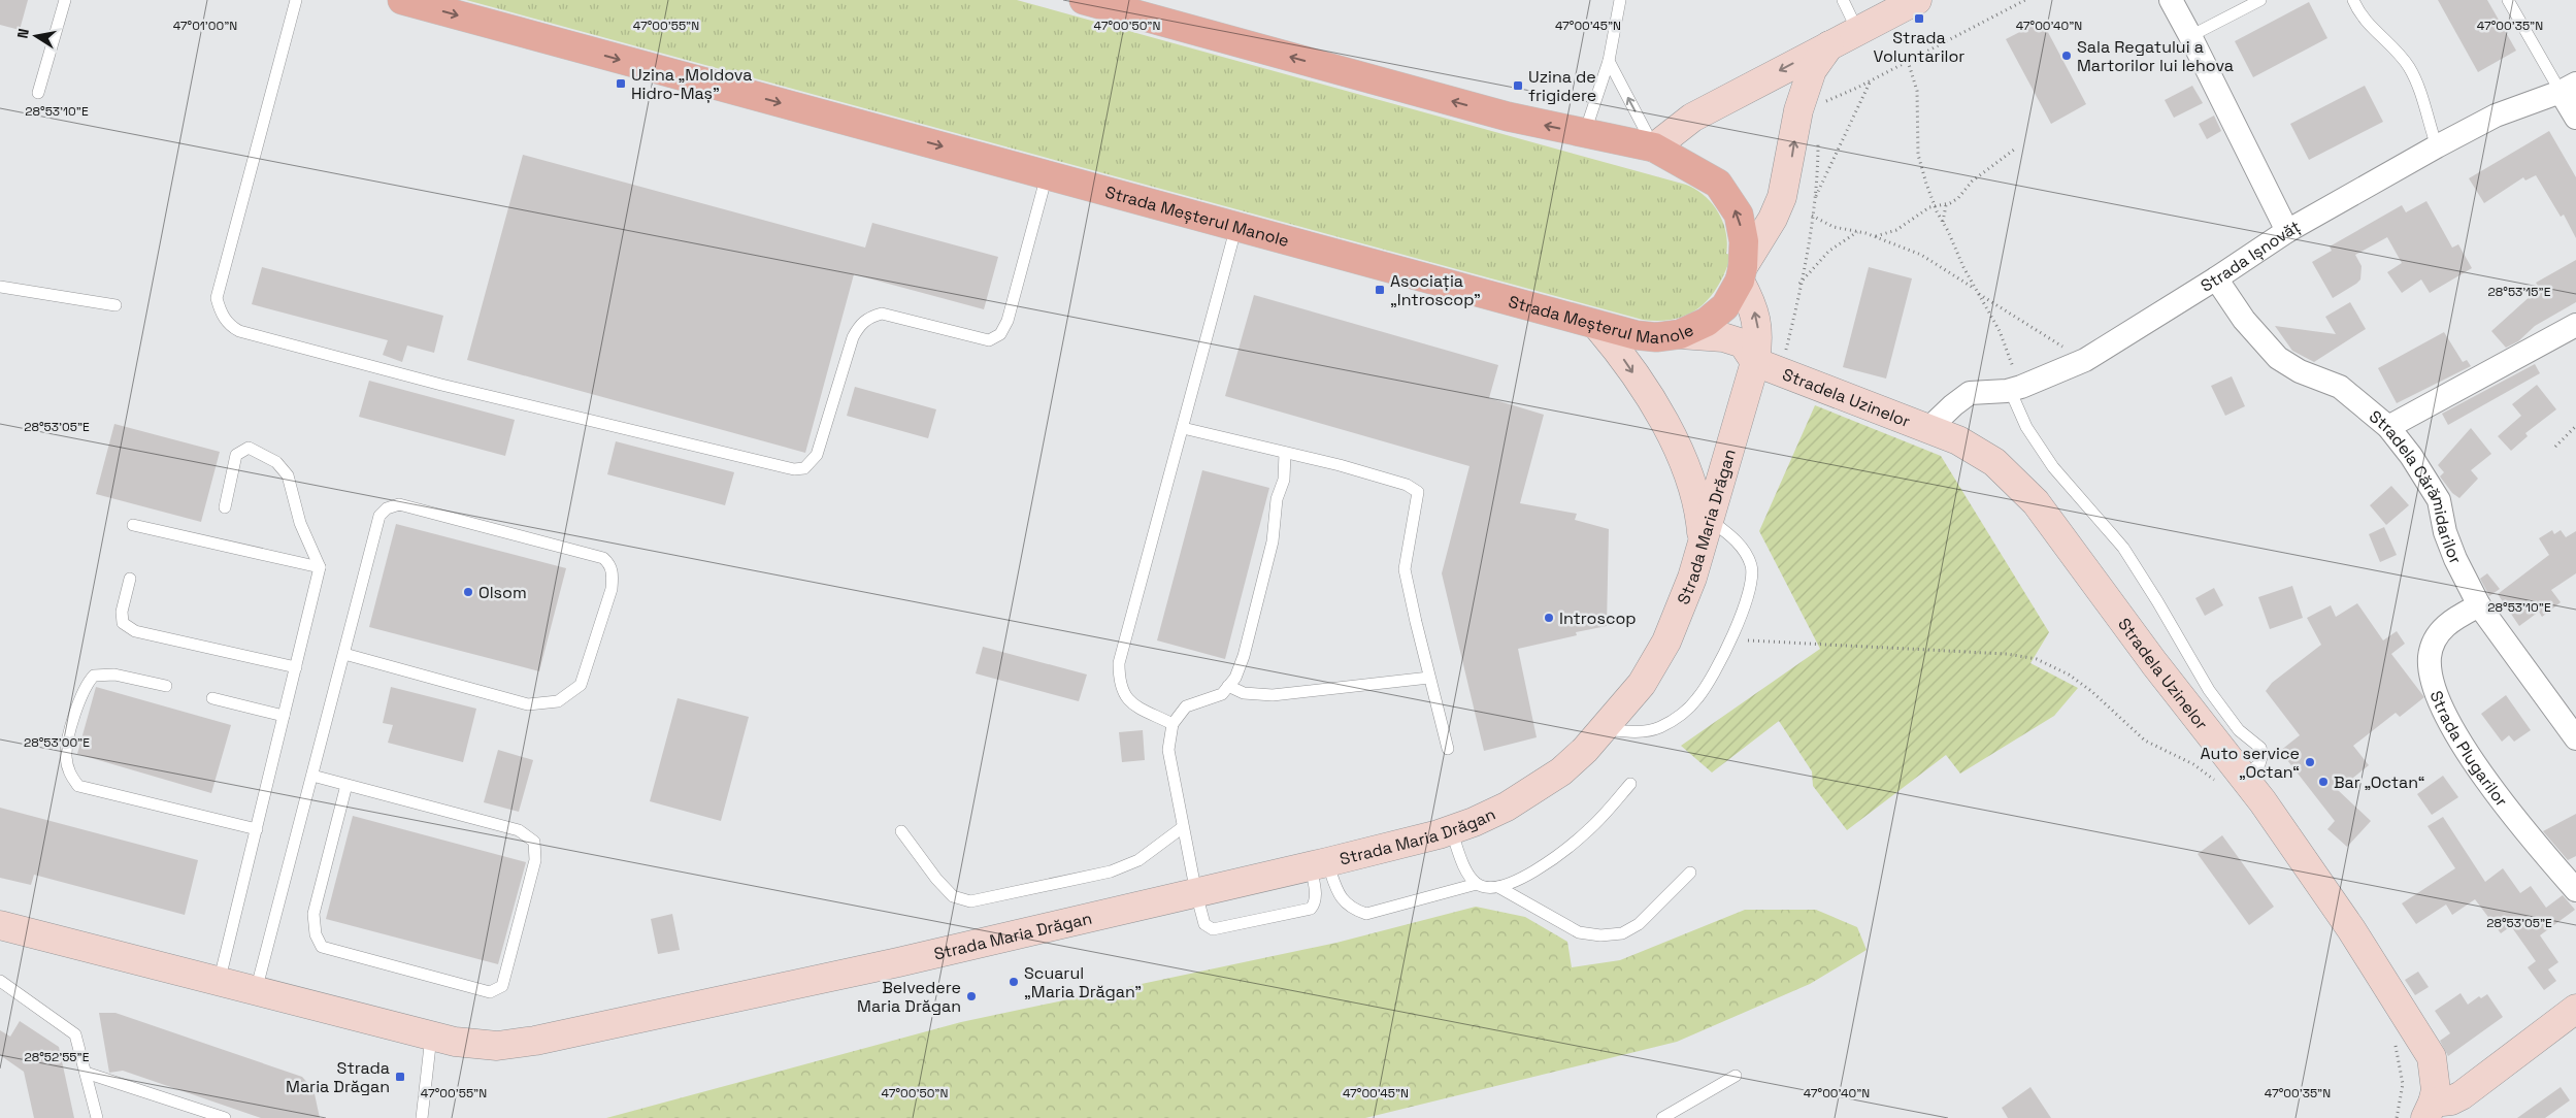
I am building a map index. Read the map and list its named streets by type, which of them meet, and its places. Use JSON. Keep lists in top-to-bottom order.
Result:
{
  "streets": {
    "main road": ["Strada Meșterul Manole", "Stradela Uzinelor", "Strada Maria Drăgan"],
    "street": ["Strada Ișnovăț", "Stradela Cărămidarilor", "Strada Plugarilor"]
  },
  "crossings": [
    ["Strada Meșterul Manole", "Strada Maria Drăgan"],
    ["Strada Ișnovăț", "Stradela Uzinelor"],
    ["Strada Ișnovăț", "Stradela Cărămidarilor"],
    ["Stradela Uzinelor", "Strada Maria Drăgan"],
    ["Stradela Cărămidarilor", "Strada Plugarilor"]
  ],
  "places": {
    "transit": [
      "Strada Voluntarilor",
      "Uzina „Moldova Hidro-Maș”",
      "Uzina de frigidere",
      "Asociația „Introscop”",
      "Strada Maria Drăgan"
    ],
    "other": [
      "Sala Regatului a Martorilor lui Iehova",
      "Olsom",
      "Introscop",
      "Auto service „Octan“",
      "Bar „Octan“",
      "Scuarul „Maria Drăgan”",
      "Belvedere Maria Drăgan"
    ]
  },
  "north": "left",
  "coordinates": [
    "47°01'00\"N",
    "47°00'55\"N",
    "47°00'50\"N",
    "47°00'45\"N",
    "47°00'40\"N",
    "47°00'35\"N",
    "28°53'10\"E",
    "28°53'15\"E",
    "28°53'05\"E",
    "28°53'00\"E",
    "28°52'55\"E"
  ]
}
